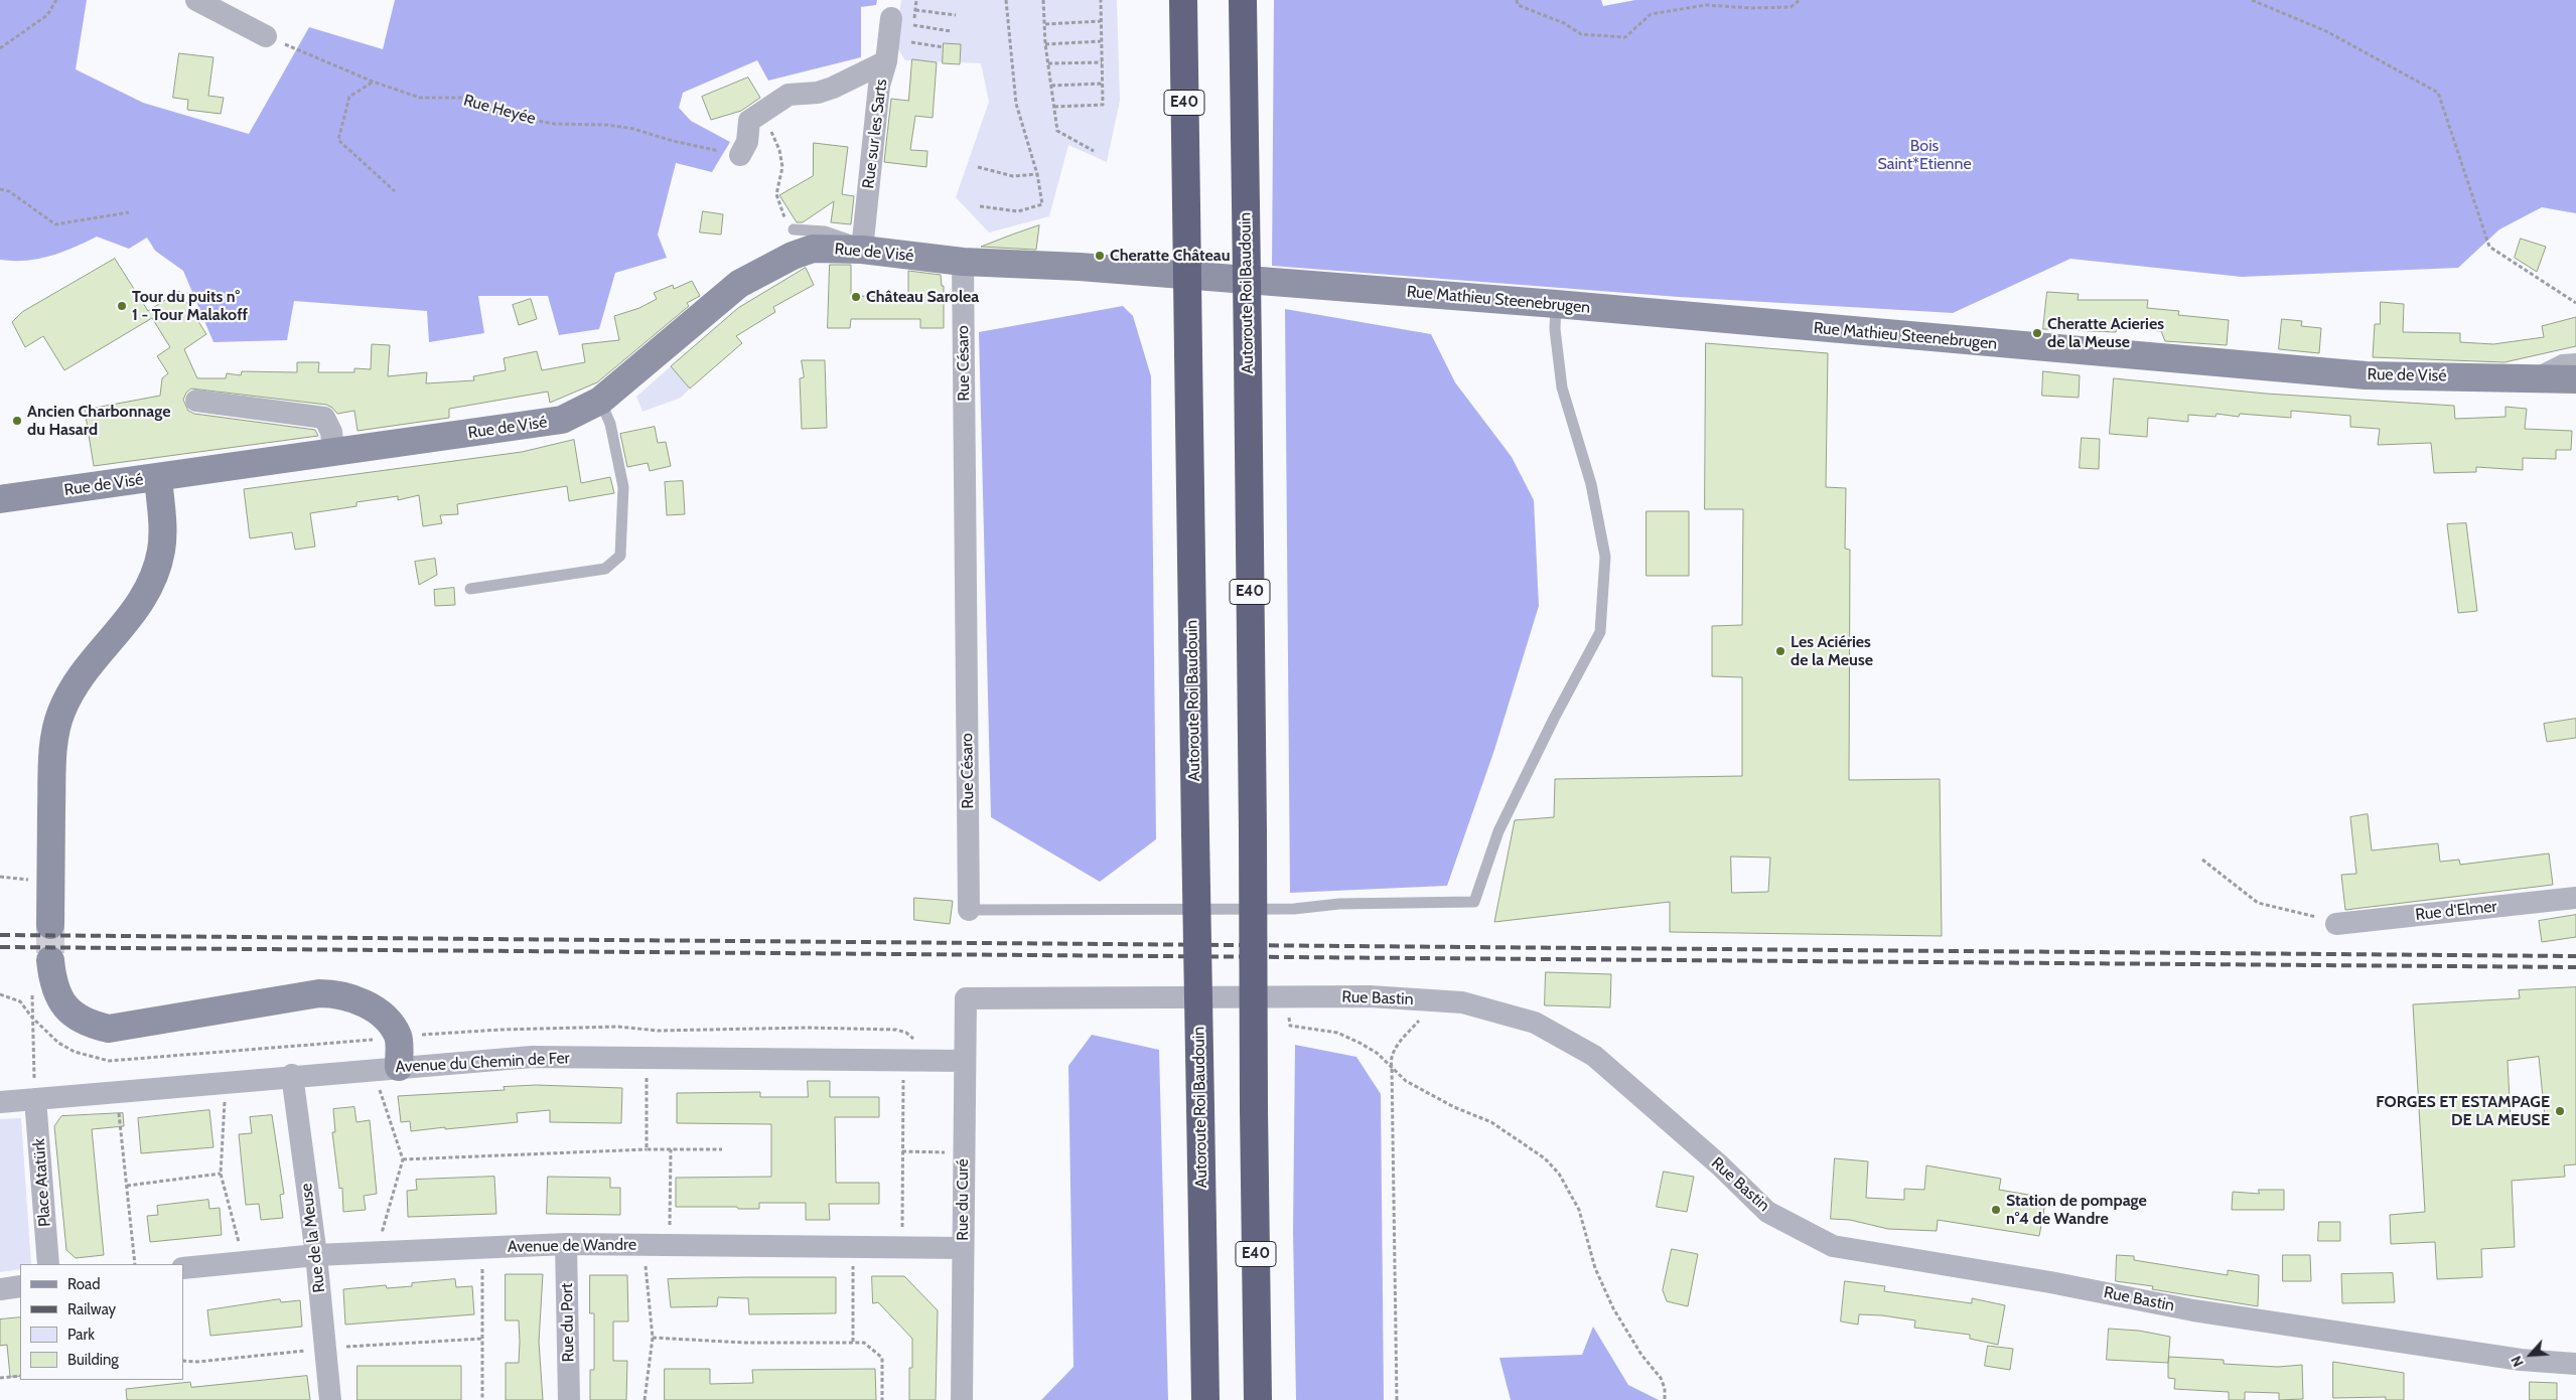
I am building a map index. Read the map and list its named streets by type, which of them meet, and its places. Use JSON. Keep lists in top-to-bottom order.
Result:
{
  "streets": {
    "highway": ["E40", "Autoroute Roi Baudouin"],
    "street": [
      "Rue sur les Sarts",
      "Rue de Visé",
      "Rue Mathieu Steenebrugen",
      "Rue Césaro",
      "Rue d'Elmer",
      "Rue Bastin",
      "Avenue du Chemin de Fer",
      "Place Atatürk",
      "Rue du Curé",
      "Rue de la Meuse",
      "Avenue de Wandre",
      "Rue du Port"
    ],
    "path": ["Rue Heyée"]
  },
  "crossings": [
    ["Rue sur les Sarts", "Rue de Visé"],
    ["Rue de Visé", "Rue Mathieu Steenebrugen"],
    ["Rue de Visé", "Rue Césaro"],
    ["Rue Mathieu Steenebrugen", "Rue Césaro"],
    ["Rue Bastin", "Rue du Curé"],
    ["Avenue du Chemin de Fer", "Place Atatürk"],
    ["Avenue du Chemin de Fer", "Rue du Curé"],
    ["Avenue du Chemin de Fer", "Rue de la Meuse"],
    ["Rue du Curé", "Avenue de Wandre"],
    ["Rue de la Meuse", "Avenue de Wandre"],
    ["Avenue de Wandre", "Rue du Port"]
  ],
  "parks": ["Bois Saint*Etienne"],
  "places": [
    "Cheratte Château",
    "Château Sarolea",
    "Tour du puits n° 1 - Tour Malakoff",
    "Cheratte Acieries de la Meuse",
    "Ancien Charbonnage du Hasard",
    "Les Aciéries de la Meuse",
    "FORGES ET ESTAMPAGE DE LA MEUSE",
    "Station de pompage n°4 de Wandre"
  ],
  "legend": [
    "Road",
    "Railway",
    "Park",
    "Building"
  ],
  "north": "bottom left"
}
